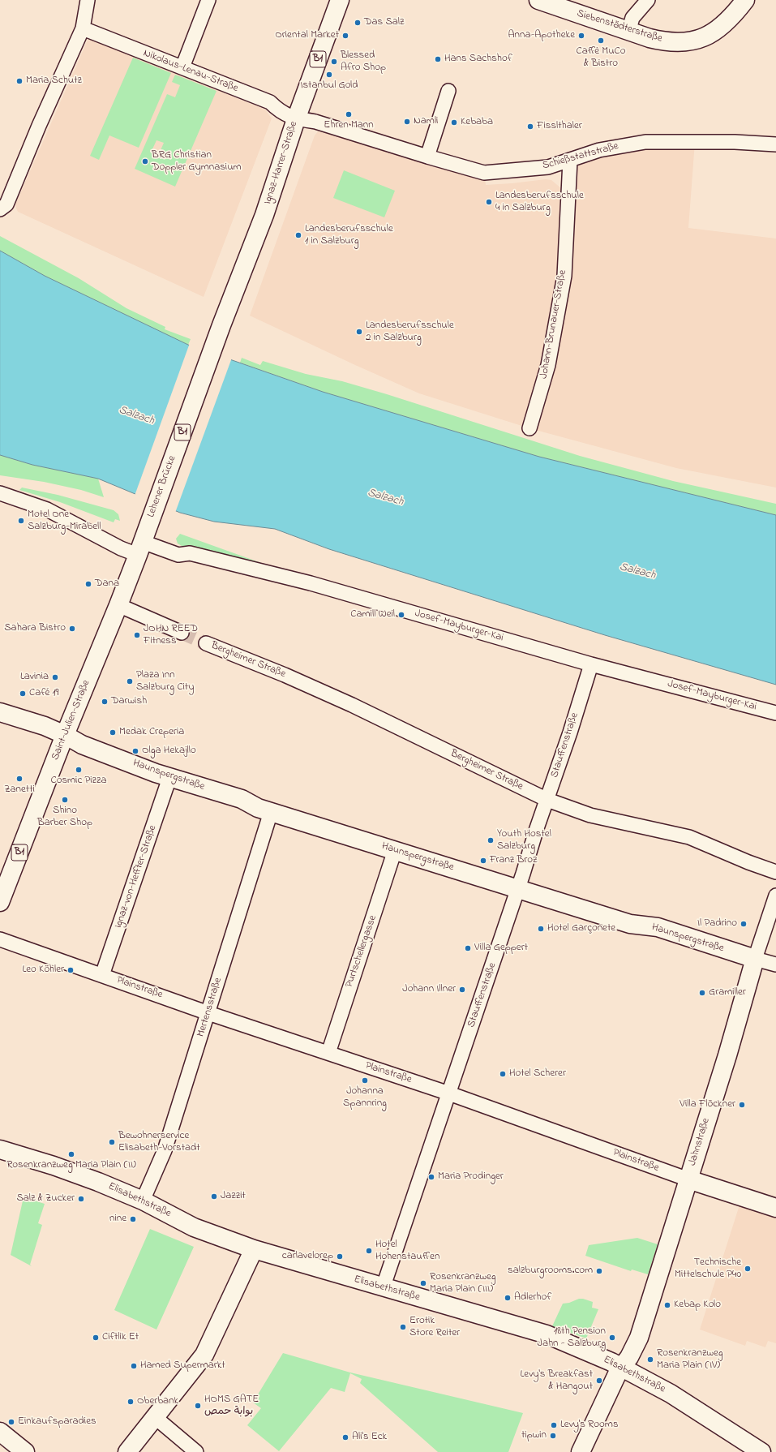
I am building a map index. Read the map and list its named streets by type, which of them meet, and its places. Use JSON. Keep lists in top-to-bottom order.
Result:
{
  "streets": {
    "street": [
      "Siebenstädterstraße",
      "B1",
      "Nikolaus-Lenau-Straße",
      "Schießstattstraße",
      "Ignaz-Harrer-Straße",
      "Johann-Brunauer-Straße",
      "Lehener Brücke",
      "Josef-Mayburger-Kai",
      "Bergheimer Straße",
      "Saint-Julien-Straße",
      "Stauffenstraße",
      "Haunspergstraße",
      "Ignaz-von-Heffter-Straße",
      "Purtschellergasse",
      "Plainstraße",
      "Mertensstraße",
      "Jahnstraße",
      "Elisabethstraße"
    ]
  },
  "crossings": [
    ["Nikolaus-Lenau-Straße", "Schießstattstraße"],
    ["Nikolaus-Lenau-Straße", "Ignaz-Harrer-Straße"],
    ["Schießstattstraße", "Ignaz-Harrer-Straße"],
    ["Schießstattstraße", "Johann-Brunauer-Straße"],
    ["Ignaz-Harrer-Straße", "Lehener Brücke"],
    ["Lehener Brücke", "Josef-Mayburger-Kai"],
    ["Lehener Brücke", "Saint-Julien-Straße"],
    ["Josef-Mayburger-Kai", "Saint-Julien-Straße"],
    ["Josef-Mayburger-Kai", "Stauffenstraße"],
    ["Bergheimer Straße", "Stauffenstraße"],
    ["Saint-Julien-Straße", "Haunspergstraße"],
    ["Stauffenstraße", "Haunspergstraße"],
    ["Stauffenstraße", "Plainstraße"],
    ["Stauffenstraße", "Elisabethstraße"],
    ["Haunspergstraße", "Ignaz-von-Heffter-Straße"],
    ["Haunspergstraße", "Purtschellergasse"],
    ["Haunspergstraße", "Mertensstraße"],
    ["Haunspergstraße", "Jahnstraße"],
    ["Ignaz-von-Heffter-Straße", "Plainstraße"],
    ["Purtschellergasse", "Plainstraße"],
    ["Plainstraße", "Mertensstraße"],
    ["Plainstraße", "Jahnstraße"],
    ["Mertensstraße", "Elisabethstraße"],
    ["Jahnstraße", "Elisabethstraße"]
  ],
  "water": ["Salzach"],
  "places": [
    "Das Salz",
    "Oriental Market",
    "Anna-Apotheke",
    "Caffè MuCo & Bistro",
    "Hans Sachshof",
    "Blessed Afro Shop",
    "Istanbul Gold",
    "Maria Schutz",
    "Ehren Mann",
    "Namli",
    "Kebaba",
    "Fisslthaler",
    "BRG Christian Doppler Gymnasium",
    "Landesberufsschule 4 in Salzburg",
    "Landesberufsschule 1 in Salzburg",
    "Landesberufsschule 2 in Salzburg",
    "Motel One Salzburg-Mirabell",
    "Dana",
    "Camill Weil",
    "Sahara Bistro",
    "JOHN REED Fitness",
    "Lavinia",
    "Plaza Inn Salzburg City",
    "Café 19",
    "Darwish",
    "Medak Creperia",
    "Olga Hekajllo",
    "Cosmic Pizza",
    "Zanetti",
    "Shino Barber Shop",
    "Youth Hostel Salzburg",
    "Franz Broz",
    "Il Padrino",
    "Hotel Garçonete",
    "Villa Geppert",
    "Leo Köhler",
    "Johann Illner",
    "Gramiller",
    "Hotel Scherer",
    "Johanna Spannring",
    "Villa Flöckner",
    "Bewohnerservice Elisabeth-Vorstadt",
    "Rosenkranzweg Maria Plain (II)",
    "Maria Prodinger",
    "Jazzit",
    "Salz & Zucker",
    "nine",
    "Hotel Hohenstauffen",
    "carlavelorep",
    "Technische Mittelschule P40",
    "salzburgrooms.com",
    "Rosenkranzweg Maria Plain (III)",
    "Adlerhof",
    "Kebap Kolo",
    "Erotik Store Reiter",
    "Ciftlik Et",
    "18th Pension Jahn - Salzburg",
    "Rosenkranzweg Maria Plain (IV)",
    "Hamed Supermarkt",
    "Levy's Breakfast & Hangout",
    "Oberbank",
    "HOMS GATE بوابة حمص",
    "Einkaufsparadies",
    "Levy's Rooms",
    "tipwin",
    "Ali's Eck"
  ]
}
